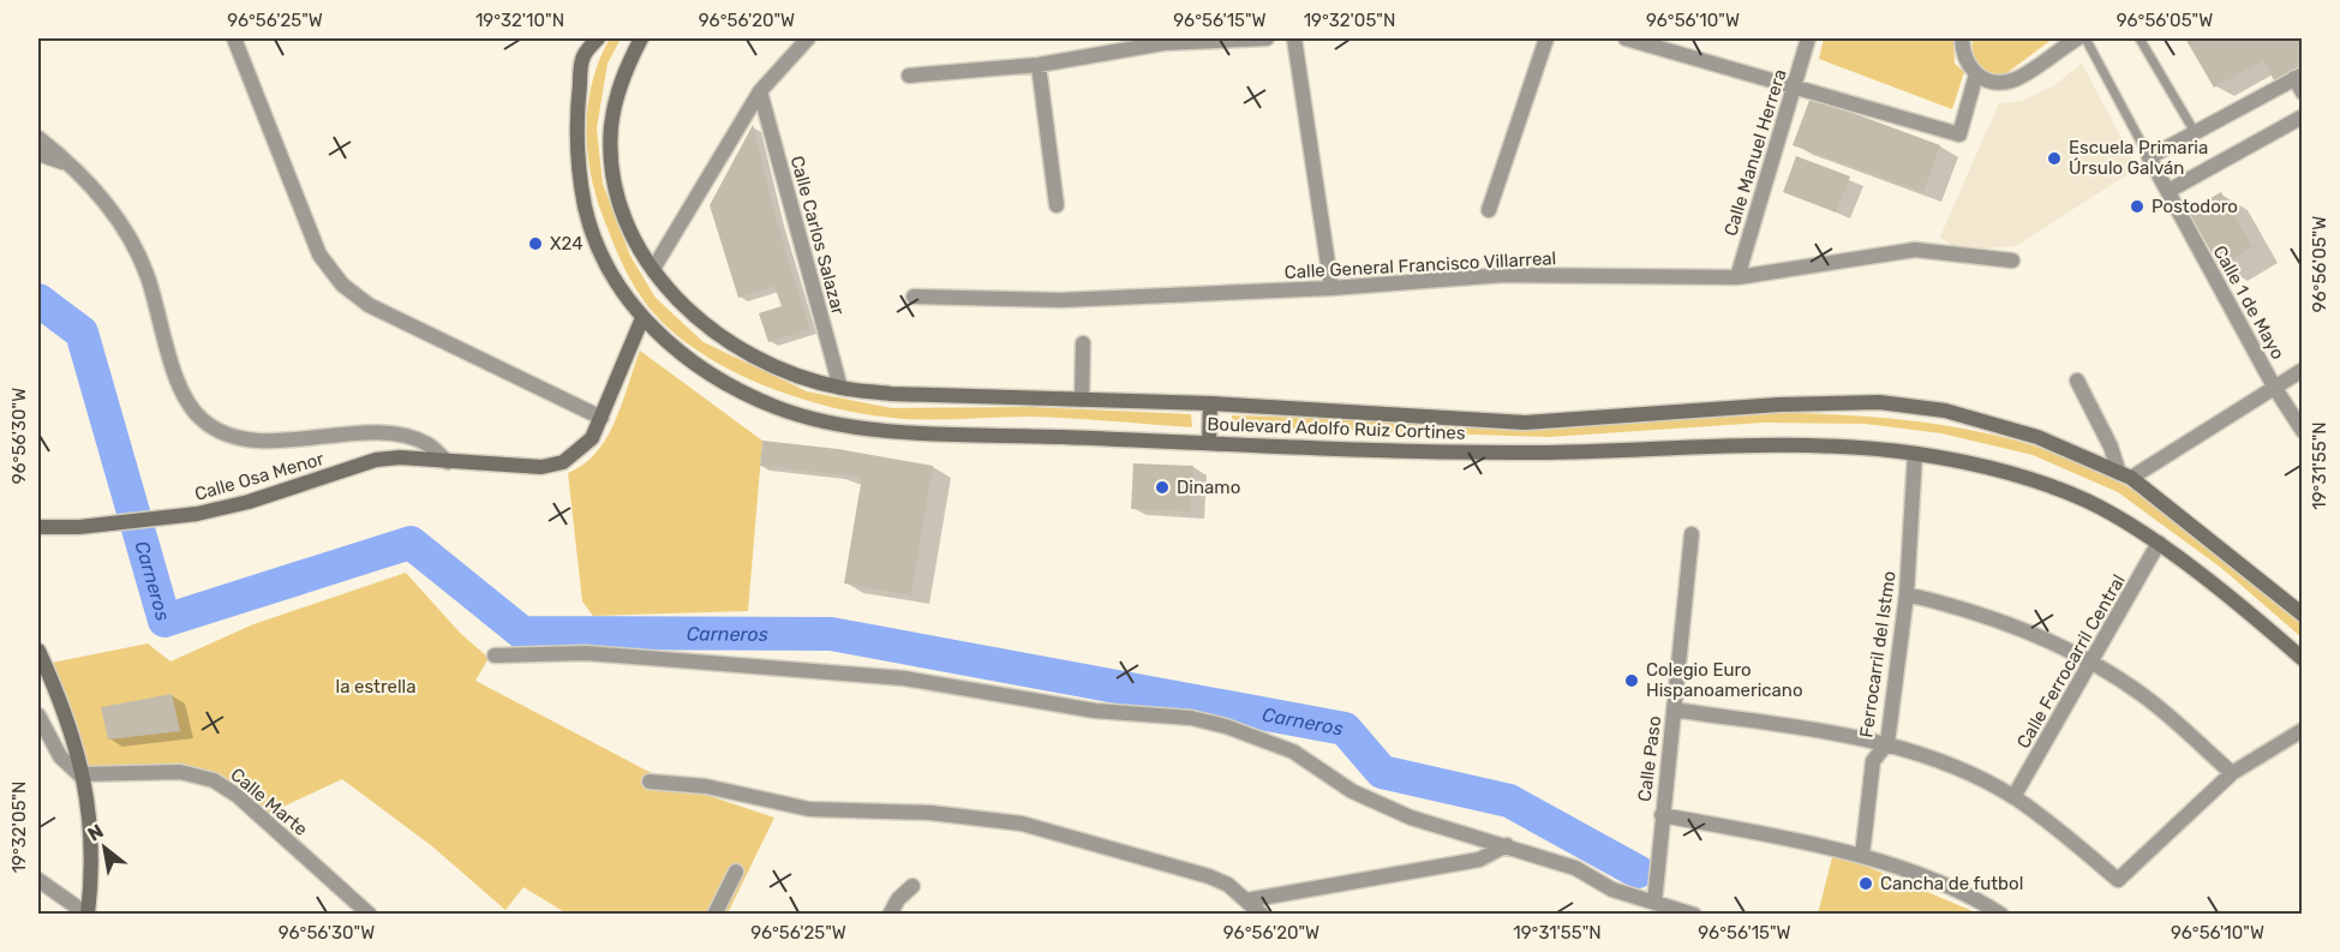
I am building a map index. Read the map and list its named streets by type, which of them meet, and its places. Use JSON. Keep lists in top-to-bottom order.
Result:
{
  "streets": {
    "main road": ["Boulevard Adolfo Ruiz Cortines", "Calle Osa Menor"],
    "street": [
      "Calle Manuel Herrera",
      "Calle Carlos Salazar",
      "Calle General Francisco Villarreal",
      "Calle 1 de Mayo",
      "Ferrocarril del Istmo",
      "Calle Ferrocarril Central",
      "Calle Paso",
      "Calle Marte"
    ]
  },
  "crossings": [
    ["Calle Manuel Herrera", "Calle General Francisco Villarreal"],
    ["Calle Carlos Salazar", "Boulevard Adolfo Ruiz Cortines"],
    ["Boulevard Adolfo Ruiz Cortines", "Calle Osa Menor"],
    ["Boulevard Adolfo Ruiz Cortines", "Ferrocarril del Istmo"],
    ["Boulevard Adolfo Ruiz Cortines", "Calle Ferrocarril Central"]
  ],
  "water": ["Carneros"],
  "parks": ["la estrella"],
  "places": [
    "Escuela Primaria Úrsulo Galván",
    "Postodoro",
    "X24",
    "Dinamo",
    "Colegio Euro Hispanoamericano",
    "Cancha de futbol"
  ],
  "north": "top left",
  "coordinates": [
    "96°56'25\"W",
    "19°32'10\"N",
    "96°56'20\"W",
    "96°56'15\"W",
    "19°32'05\"N",
    "96°56'10\"W",
    "96°56'05\"W",
    "96°56'30\"W",
    "19°31'55\"N"
  ]
}
